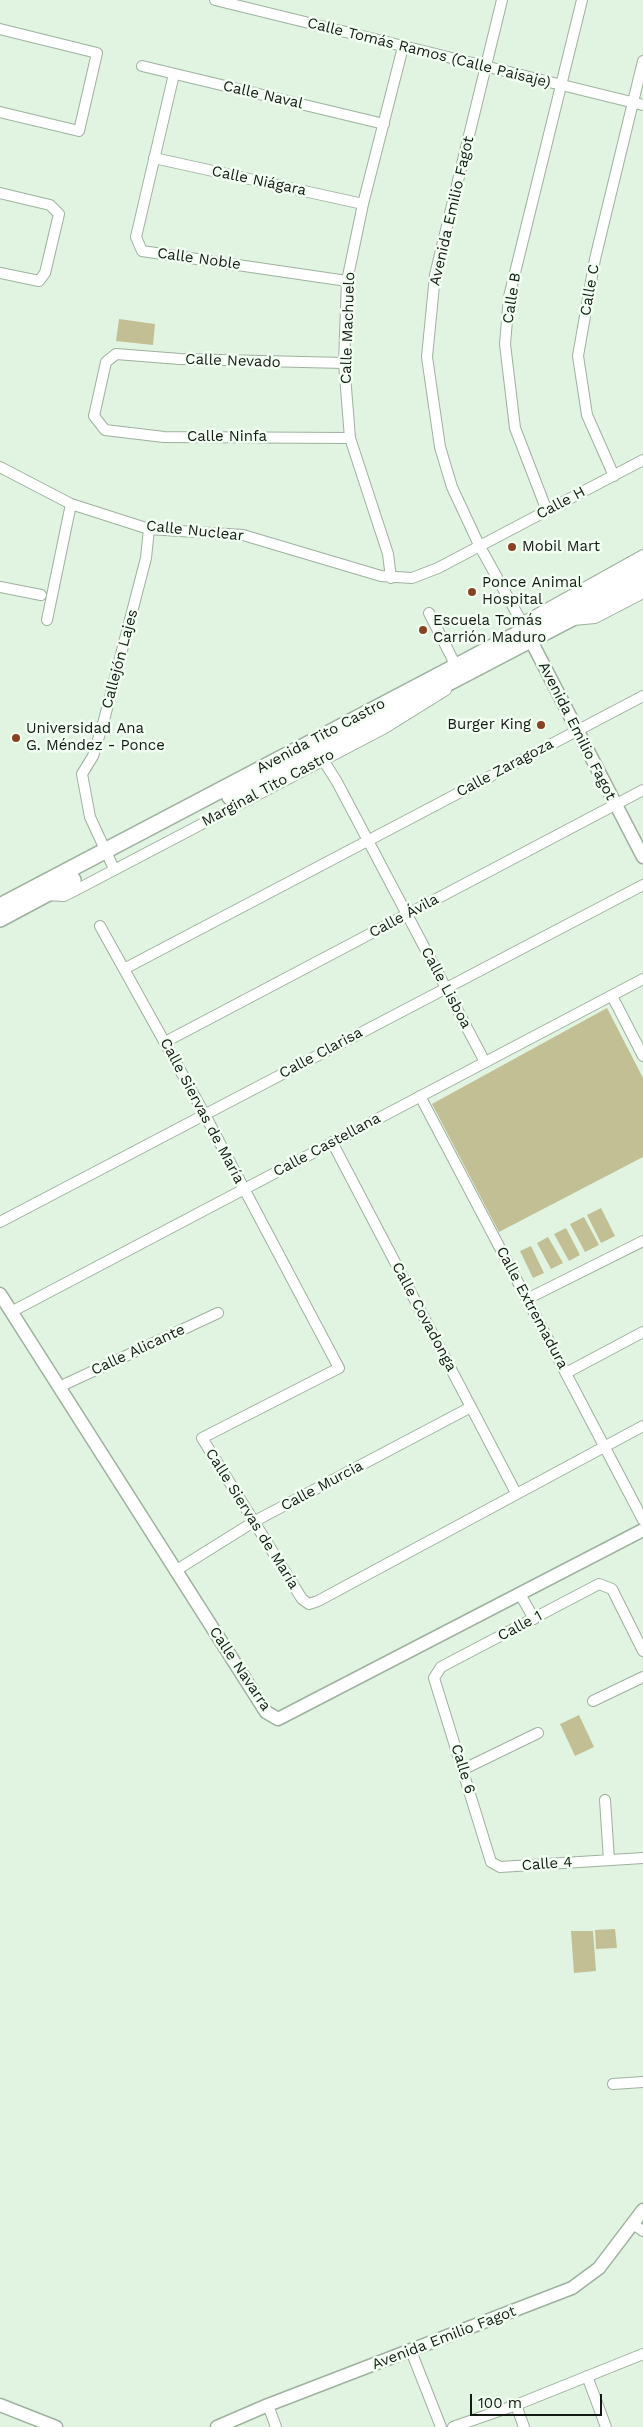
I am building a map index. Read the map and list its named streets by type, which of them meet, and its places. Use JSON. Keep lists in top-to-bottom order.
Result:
{
  "streets": {
    "main road": ["Avenida Tito Castro"],
    "street": [
      "Calle Tomás Ramos (Calle Paisaje)",
      "Calle Naval",
      "Calle Niágara",
      "Avenida Emilio Fagot",
      "Calle Noble",
      "Calle C",
      "Calle B",
      "Calle Machuelo",
      "Calle Nevado",
      "Calle Ninfa",
      "Calle H",
      "Calle Nuclear",
      "Callejón Lajes",
      "Calle Zaragoza",
      "Marginal Tito Castro",
      "Calle Ávila",
      "Calle Lisboa",
      "Calle Clarisa",
      "Calle Siervas de María",
      "Calle Castellana",
      "Calle Extremadura",
      "Calle Covadonga",
      "Calle Alicante",
      "Calle Murcia",
      "Calle 1",
      "Calle Navarra",
      "Calle 6",
      "Calle 4"
    ]
  },
  "crossings": [
    ["Calle Tomás Ramos (Calle Paisaje)", "Avenida Emilio Fagot"],
    ["Calle Tomás Ramos (Calle Paisaje)", "Calle C"],
    ["Calle Tomás Ramos (Calle Paisaje)", "Calle B"],
    ["Calle Tomás Ramos (Calle Paisaje)", "Calle Machuelo"],
    ["Calle Naval", "Calle Noble"],
    ["Calle Naval", "Calle Machuelo"],
    ["Calle Niágara", "Calle Noble"],
    ["Calle Niágara", "Calle Machuelo"],
    ["Avenida Emilio Fagot", "Calle H"],
    ["Avenida Emilio Fagot", "Calle Nuclear"],
    ["Avenida Emilio Fagot", "Avenida Tito Castro"],
    ["Avenida Emilio Fagot", "Calle Zaragoza"],
    ["Avenida Emilio Fagot", "Calle Ávila"],
    ["Calle Noble", "Calle Machuelo"],
    ["Calle C", "Calle H"],
    ["Calle B", "Calle H"],
    ["Calle Machuelo", "Calle Nevado"],
    ["Calle Machuelo", "Calle Ninfa"],
    ["Calle Machuelo", "Calle Nuclear"],
    ["Calle Nevado", "Calle Ninfa"],
    ["Calle H", "Calle Nuclear"],
    ["Calle Nuclear", "Callejón Lajes"],
    ["Callejón Lajes", "Avenida Tito Castro"],
    ["Callejón Lajes", "Marginal Tito Castro"],
    ["Avenida Tito Castro", "Marginal Tito Castro"],
    ["Calle Zaragoza", "Calle Siervas de María"],
    ["Calle Ávila", "Calle Lisboa"],
    ["Calle Ávila", "Calle Siervas de María"],
    ["Calle Lisboa", "Calle Clarisa"],
    ["Calle Lisboa", "Calle Castellana"],
    ["Calle Clarisa", "Calle Siervas de María"],
    ["Calle Siervas de María", "Calle Castellana"],
    ["Calle Siervas de María", "Calle Extremadura"],
    ["Calle Siervas de María", "Calle Covadonga"],
    ["Calle Siervas de María", "Calle Murcia"],
    ["Calle Castellana", "Calle Extremadura"],
    ["Calle Castellana", "Calle Covadonga"],
    ["Calle Castellana", "Calle Navarra"],
    ["Calle Covadonga", "Calle Murcia"],
    ["Calle Alicante", "Calle Navarra"],
    ["Calle Murcia", "Calle Navarra"],
    ["Calle 1", "Calle 6"],
    ["Calle 6", "Calle 4"]
  ],
  "places": [
    "Mobil Mart",
    "Ponce Animal Hospital",
    "Escuela Tomás Carrión Maduro",
    "Burger King",
    "Universidad Ana G. Méndez - Ponce"
  ],
  "scale_bar": "100 m"
}
